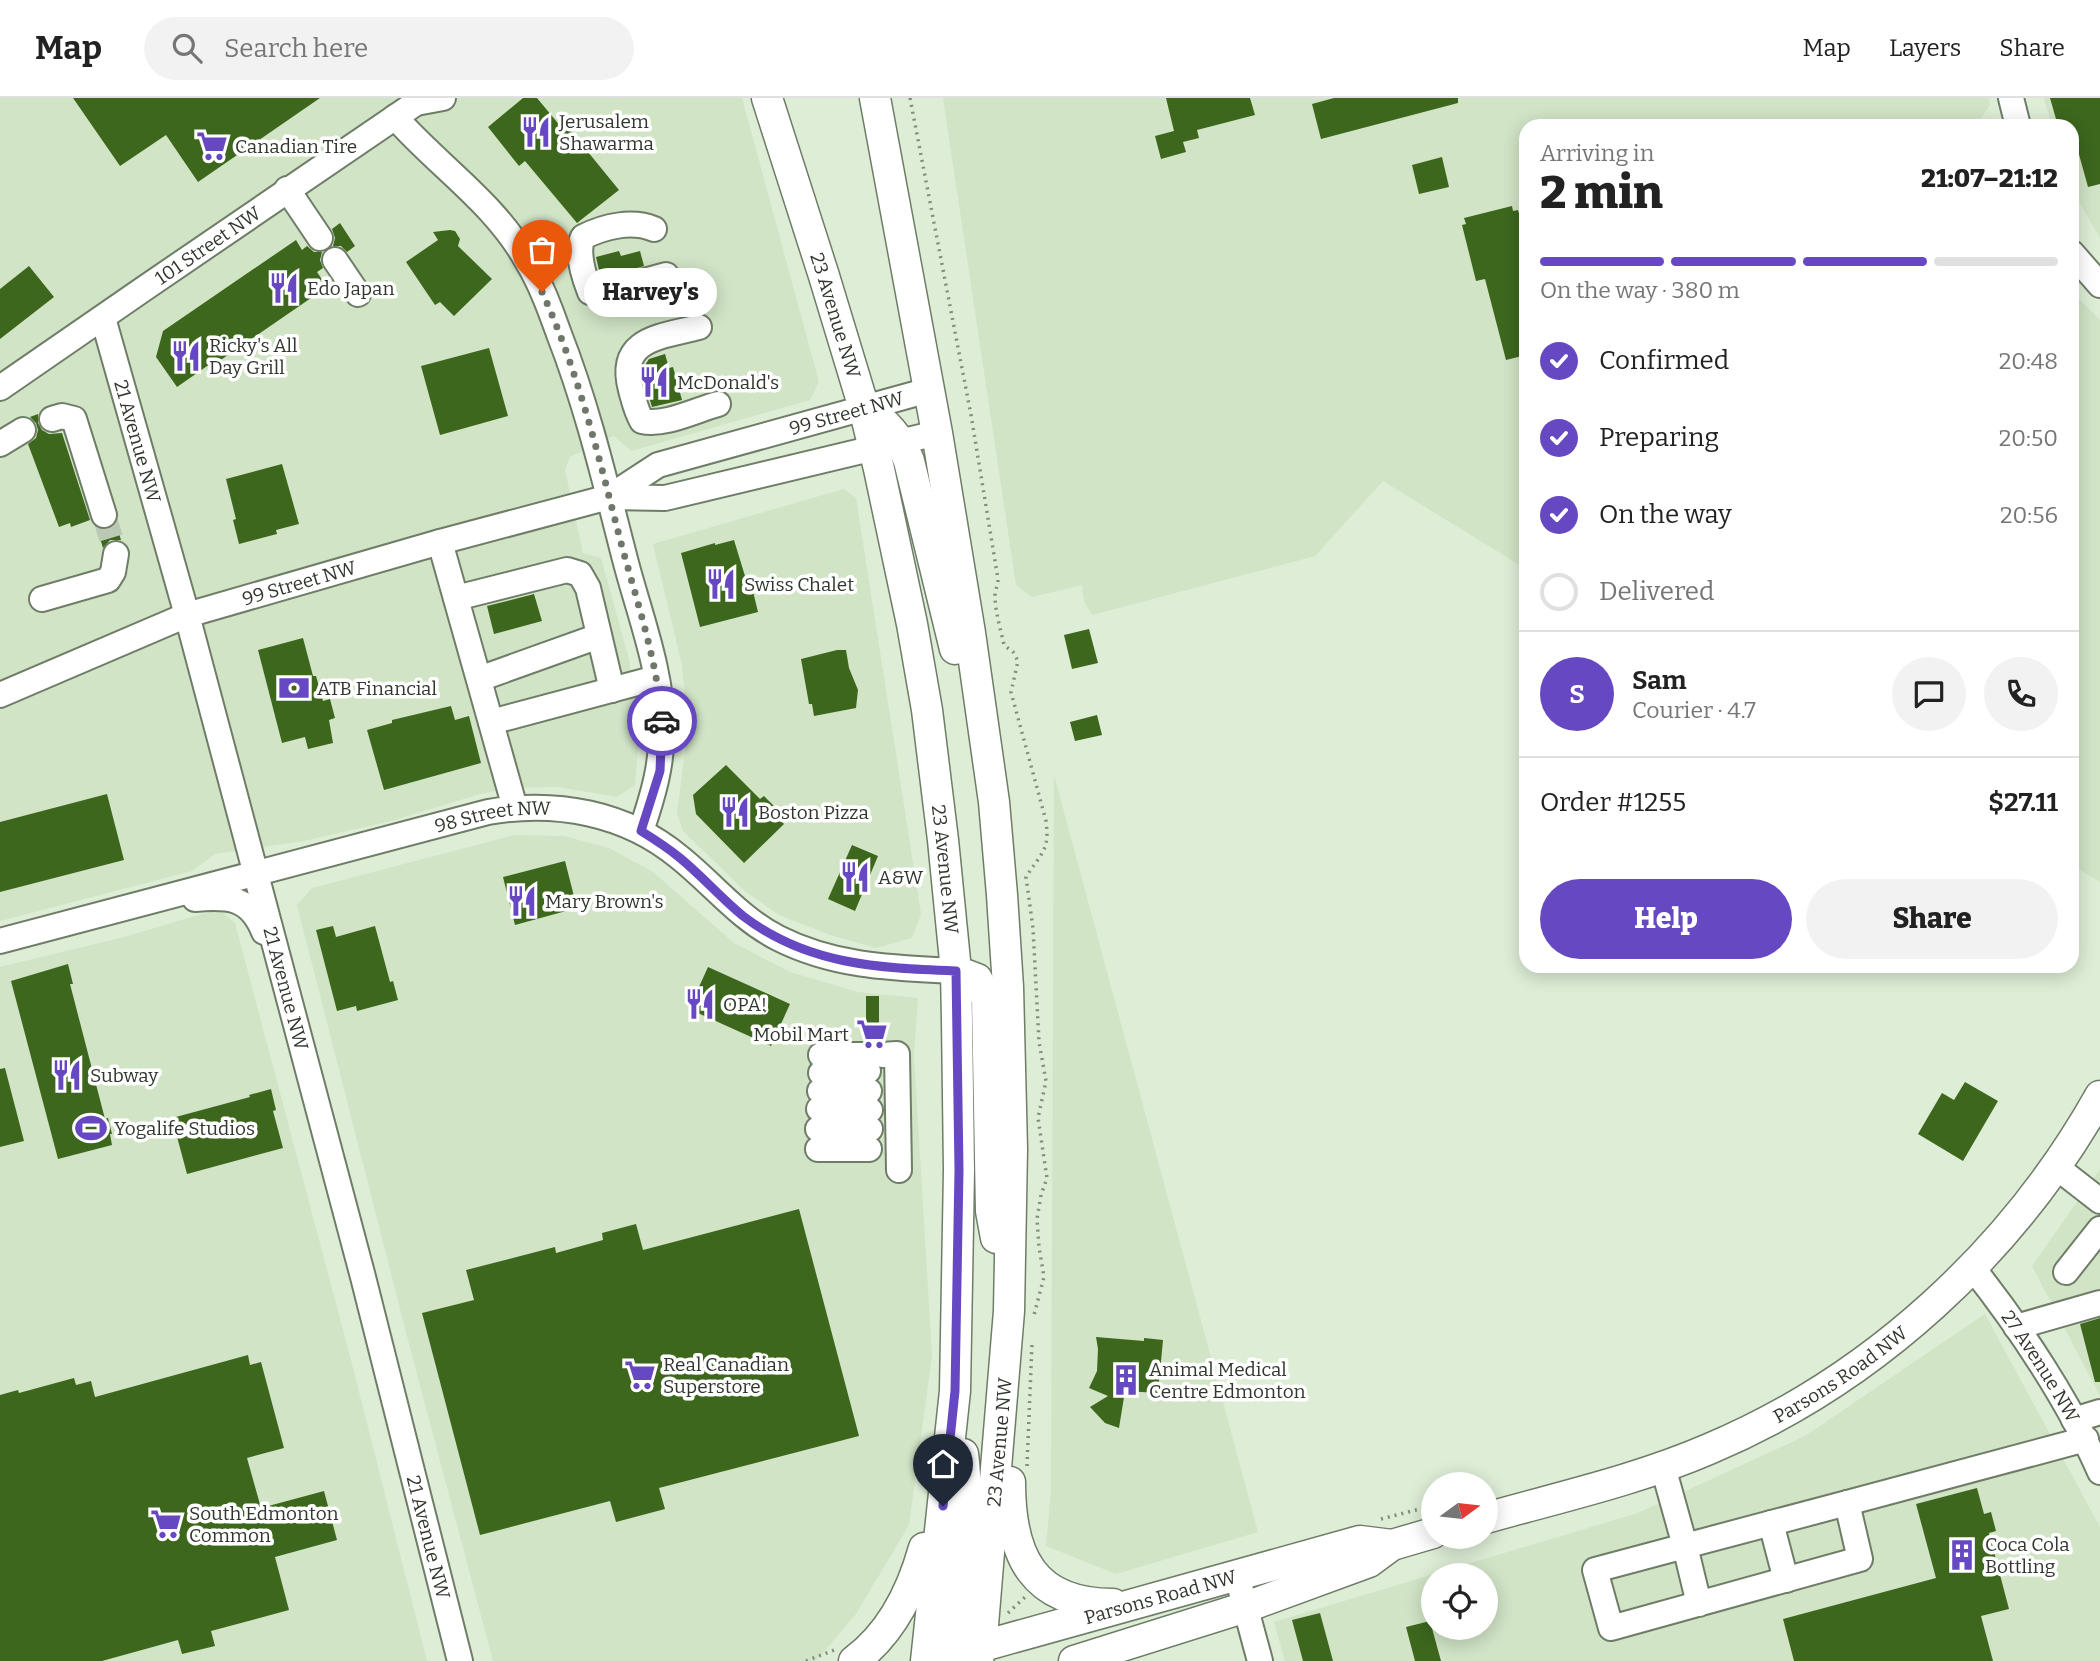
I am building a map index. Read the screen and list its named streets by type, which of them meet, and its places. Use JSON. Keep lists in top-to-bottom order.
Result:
{
  "streets": {
    "main road": ["23 Avenue NW", "Parsons Road NW"],
    "street": [
      "101 Street NW",
      "99 Street NW",
      "21 Avenue NW",
      "98 Street NW",
      "27 Avenue NW"
    ]
  },
  "crossings": [
    ["101 Street NW", "21 Avenue NW"],
    ["23 Avenue NW", "99 Street NW"],
    ["23 Avenue NW", "98 Street NW"],
    ["23 Avenue NW", "Parsons Road NW"],
    ["99 Street NW", "21 Avenue NW"],
    ["21 Avenue NW", "98 Street NW"],
    ["27 Avenue NW", "Parsons Road NW"]
  ],
  "places": {
    "restaurant": [
      "Jerusalem Shawarma",
      "Edo Japan",
      "Ricky's All Day Grill",
      "McDonald's",
      "Swiss Chalet",
      "Boston Pizza",
      "A&W",
      "Mary Brown's",
      "OPA!",
      "Subway"
    ],
    "supermarket": [
      "Canadian Tire",
      "Mobil Mart",
      "Real Canadian Superstore",
      "South Edmonton Common"
    ],
    "other": ["Harvey's"],
    "bank": ["ATB Financial"],
    "sports": ["Yogalife Studios"],
    "building": ["Animal Medical Centre Edmonton", "Coca Cola Bottling"]
  },
  "north": "right",
  "page": {
    "header": "Map",
    "search": "Search here",
    "nav": ["Map", "Layers", "Share"],
    "heading": ["2 min", "Arriving in", "21:07–21:12"],
    "panel": [
      "Sam",
      "Courier · 4.7",
      "Order #1255",
      "$27.11"
    ],
    "bar": "On the way · 380 m",
    "bubble": "Harvey's",
    "list": [
      ["Confirmed", "20:48"],
      ["Preparing", "20:50"],
      ["On the way", "20:56"],
      "Delivered"
    ],
    "round": "S",
    "buttons": ["Help", "Share"]
  }
}
